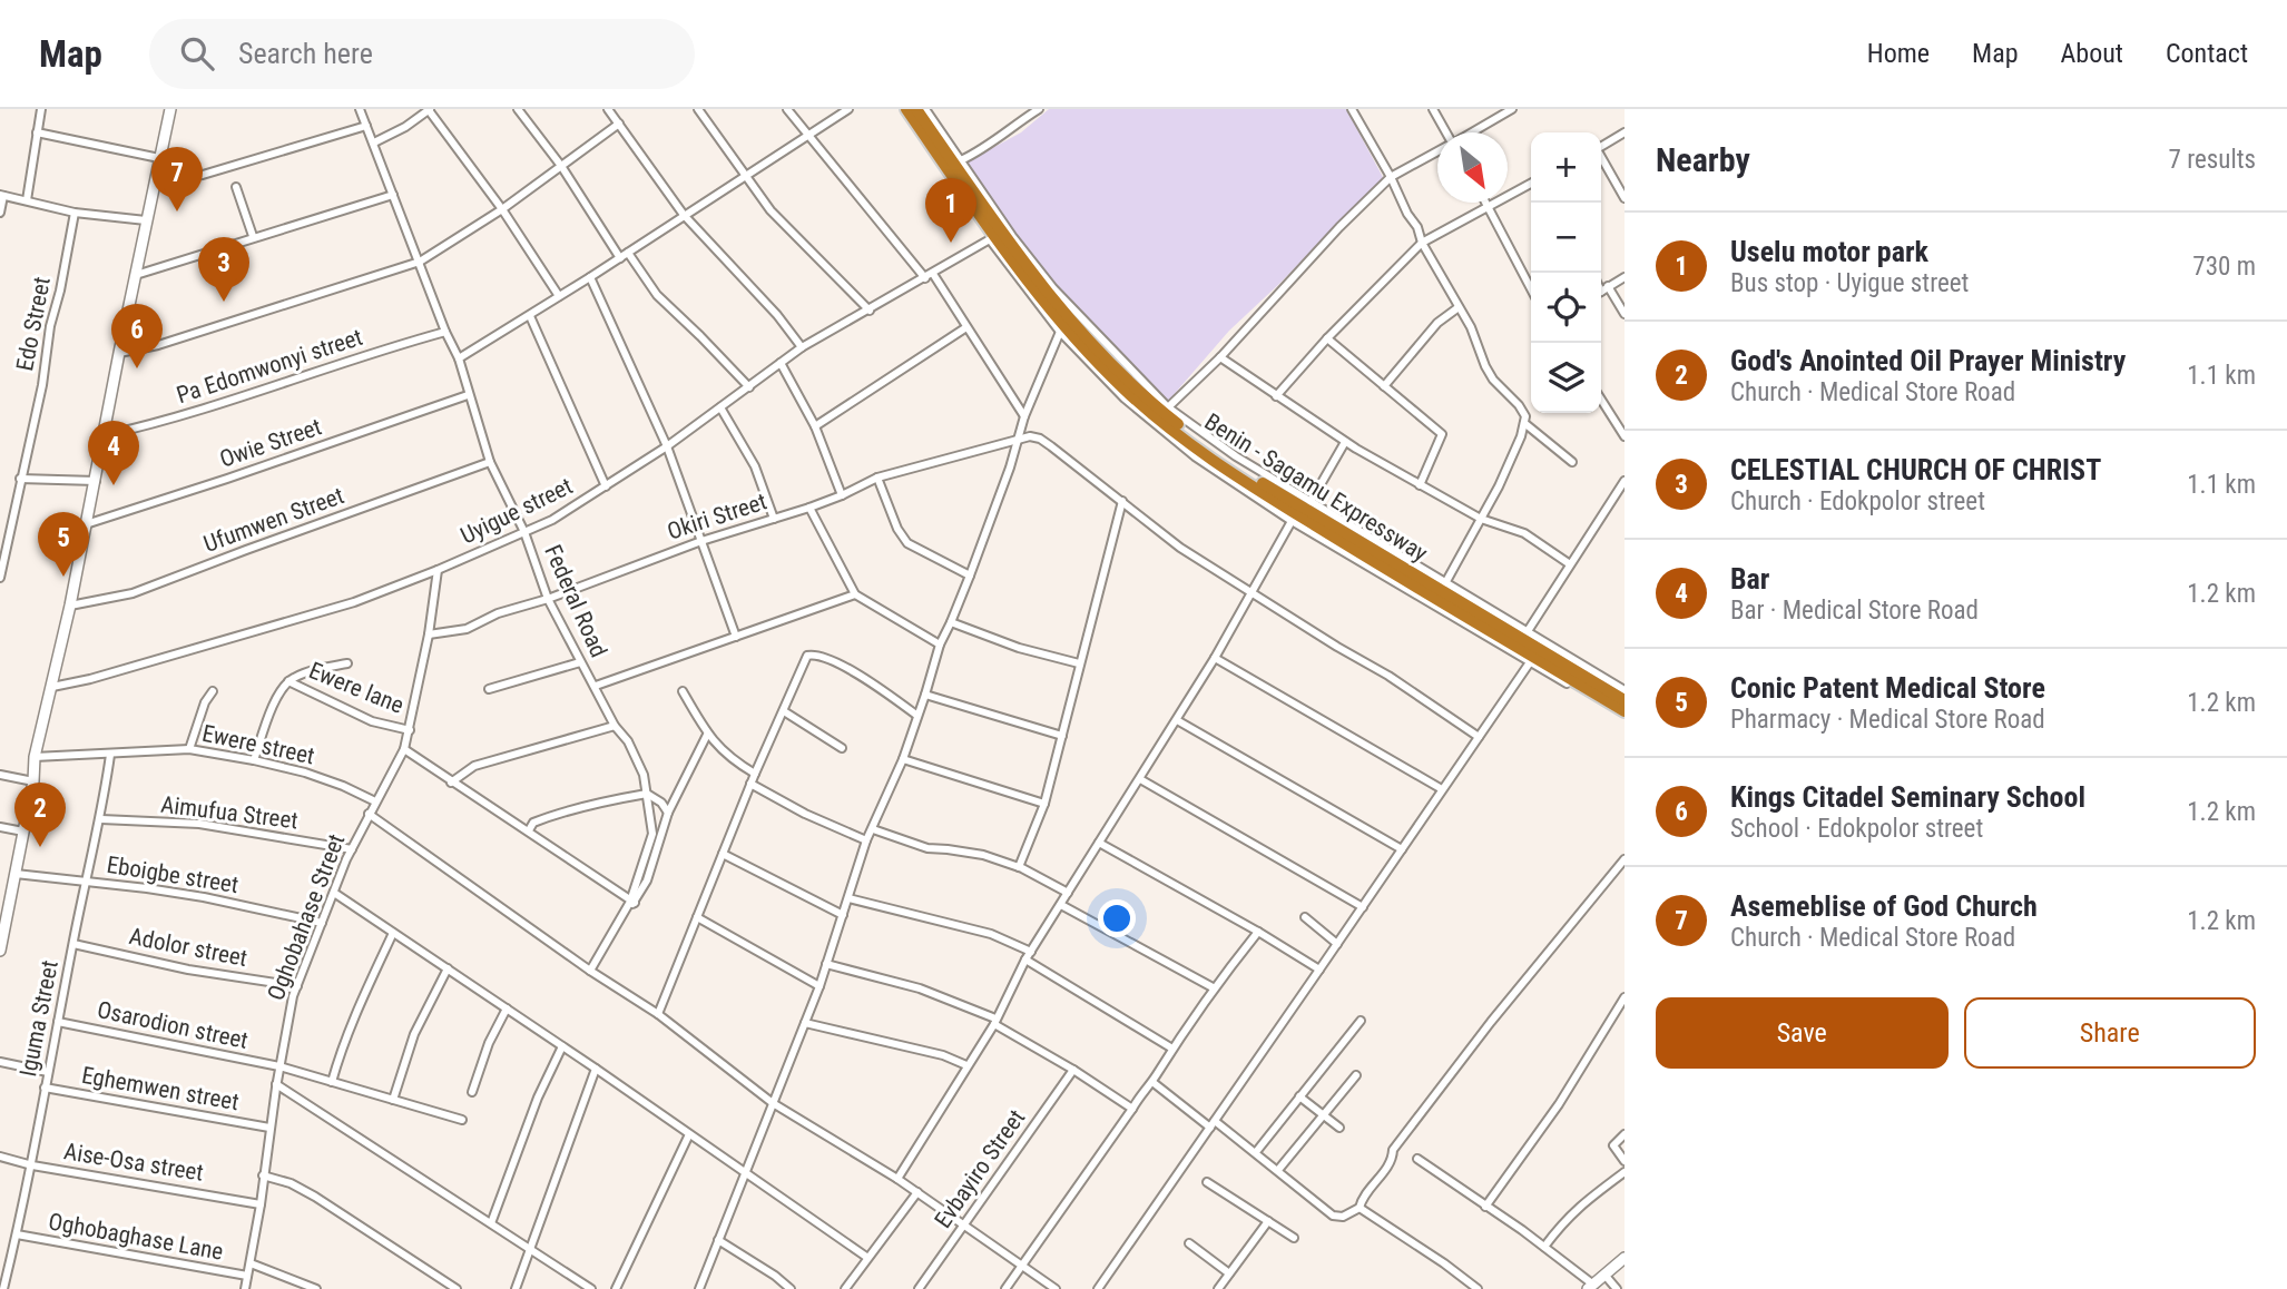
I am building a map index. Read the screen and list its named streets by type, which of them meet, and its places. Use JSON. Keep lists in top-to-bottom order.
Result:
{
  "streets": {
    "highway": ["Benin - Sagamu Expressway"],
    "street": [
      "Edo Street",
      "Pa Edomwonyi street",
      "Owie Street",
      "Uyigue street",
      "Okiri Street",
      "Ufumwen Street",
      "Federal Road",
      "Ewere lane",
      "Ewere street",
      "Aimufua Street",
      "Eboigbe street",
      "Oghobahase Street",
      "Adolor street",
      "Iguma Street",
      "Osarodion street",
      "Eghemwen street",
      "Aise-Osa street",
      "Evbayiro Street",
      "Oghobaghase Lane"
    ]
  },
  "crossings": [
    ["Pa Edomwonyi street", "Federal Road"],
    ["Owie Street", "Federal Road"],
    ["Uyigue street", "Federal Road"],
    ["Uyigue street", "Oghobahase Street"],
    ["Okiri Street", "Federal Road"],
    ["Okiri Street", "Oghobahase Street"],
    ["Ufumwen Street", "Federal Road"],
    ["Ewere lane", "Ewere street"],
    ["Ewere lane", "Oghobahase Street"],
    ["Ewere street", "Oghobahase Street"],
    ["Ewere street", "Iguma Street"],
    ["Aimufua Street", "Oghobahase Street"],
    ["Aimufua Street", "Iguma Street"],
    ["Eboigbe street", "Oghobahase Street"],
    ["Eboigbe street", "Iguma Street"],
    ["Oghobahase Street", "Adolor street"],
    ["Oghobahase Street", "Osarodion street"],
    ["Oghobahase Street", "Eghemwen street"],
    ["Oghobahase Street", "Aise-Osa street"],
    ["Oghobahase Street", "Oghobaghase Lane"],
    ["Adolor street", "Iguma Street"],
    ["Iguma Street", "Osarodion street"],
    ["Iguma Street", "Eghemwen street"],
    ["Iguma Street", "Aise-Osa street"],
    ["Iguma Street", "Oghobaghase Lane"]
  ],
  "north": "bottom right",
  "page": {
    "header": "Map",
    "search": "Search here",
    "nav": [
      "Home",
      "Map",
      "About",
      "Contact"
    ],
    "heading": ["Nearby", "7 results"],
    "map_buttons": ["+", "−"],
    "pins": [
      "7",
      "1",
      "3",
      "6",
      "4",
      "5",
      "2"
    ],
    "list": [
      {
        "mark": "1",
        "name": "Uselu motor park",
        "note": "Bus stop · Uyigue street",
        "value": "730 m"
      },
      {
        "mark": "2",
        "name": "God's Anointed Oil Prayer Ministry",
        "note": "Church · Medical Store Road",
        "value": "1.1 km"
      },
      {
        "mark": "3",
        "name": "CELESTIAL CHURCH OF CHRIST",
        "note": "Church · Edokpolor street",
        "value": "1.1 km"
      },
      {
        "mark": "4",
        "name": "Bar",
        "note": "Bar · Medical Store Road",
        "value": "1.2 km"
      },
      {
        "mark": "5",
        "name": "Conic Patent Medical Store",
        "note": "Pharmacy · Medical Store Road",
        "value": "1.2 km"
      },
      {
        "mark": "6",
        "name": "Kings Citadel Seminary School",
        "note": "School · Edokpolor street",
        "value": "1.2 km"
      },
      {
        "mark": "7",
        "name": "Asemeblise of God Church",
        "note": "Church · Medical Store Road",
        "value": "1.2 km"
      }
    ],
    "buttons": ["Save", "Share"]
  }
}
